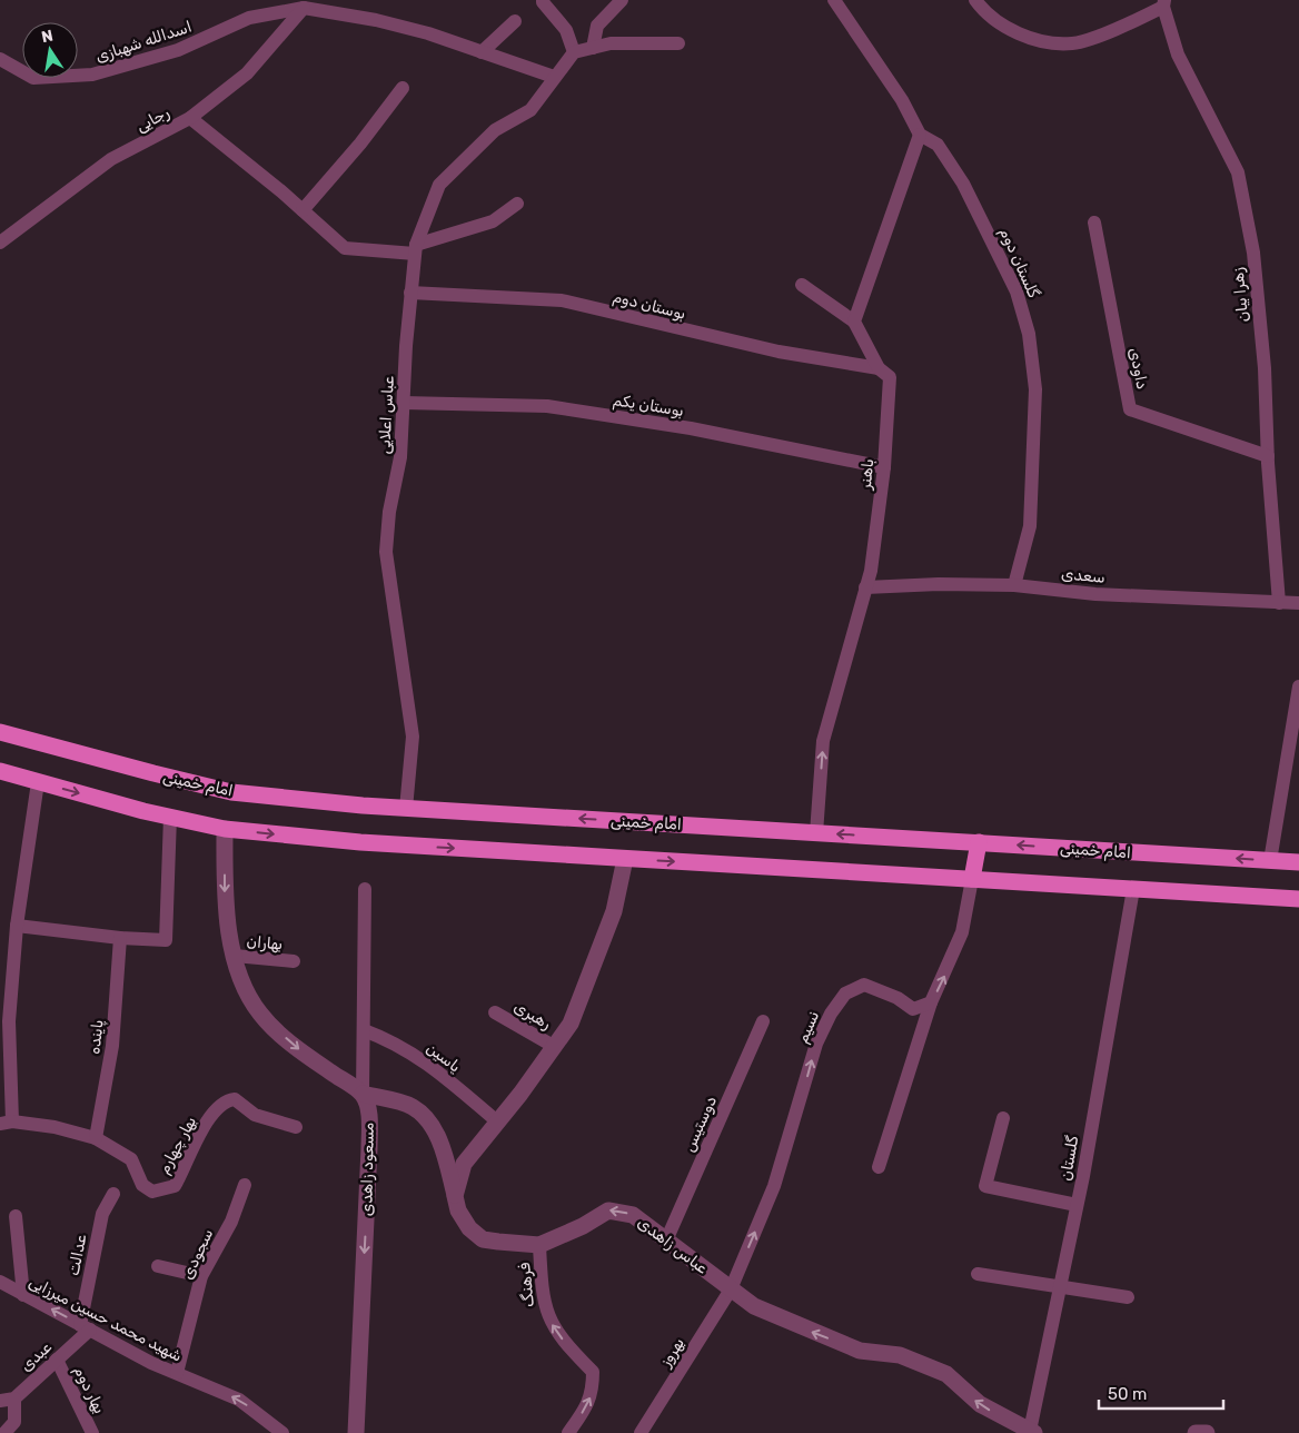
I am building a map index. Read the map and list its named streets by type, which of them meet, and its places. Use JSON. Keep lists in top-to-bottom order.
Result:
{
  "streets": {
    "highway": ["امام خمینی"],
    "street": [
      "اسدالله شهبازی",
      "رجایی",
      "گلستان دوم",
      "زهرا بیان",
      "بوستان دوم",
      "داودی",
      "بوستان یکم",
      "عباس اعلایی",
      "باهنر",
      "سعدی",
      "بهاران",
      "رهبری",
      "نسیم",
      "پاینده",
      "یاسین",
      "دوستیس",
      "بهار چهارم",
      "گلستان",
      "مسعود زاهدی",
      "عباس زاهدی",
      "سجودی",
      "عدالت",
      "فرهنگ",
      "شهید محمد حسین میرزایی",
      "بهروز",
      "عبدی",
      "بهار دوم"
    ]
  },
  "crossings": [
    ["اسدالله شهبازی", "رجایی"],
    ["اسدالله شهبازی", "عباس اعلایی"],
    ["گلستان دوم", "سعدی"],
    ["زهرا بیان", "داودی"],
    ["زهرا بیان", "سعدی"],
    ["بوستان دوم", "عباس اعلایی"],
    ["بوستان دوم", "باهنر"],
    ["بوستان یکم", "عباس اعلایی"],
    ["بوستان یکم", "باهنر"],
    ["عباس اعلایی", "امام خمینی"],
    ["باهنر", "سعدی"],
    ["باهنر", "امام خمینی"],
    ["نسیم", "عباس زاهدی"],
    ["نسیم", "بهروز"],
    ["پاینده", "بهار چهارم"],
    ["دوستیس", "عباس زاهدی"],
    ["گلستان", "عباس زاهدی"],
    ["مسعود زاهدی", "عباس زاهدی"],
    ["عباس زاهدی", "فرهنگ"],
    ["عباس زاهدی", "بهروز"],
    ["سجودی", "شهید محمد حسین میرزایی"],
    ["عدالت", "شهید محمد حسین میرزایی"],
    ["عدالت", "عبدی"],
    ["شهید محمد حسین میرزایی", "عبدی"],
    ["عبدی", "بهار دوم"]
  ],
  "one_way": [
    "باهنر",
    "مسعود زاهدی",
    "عباس زاهدی",
    "فرهنگ",
    "شهید محمد حسین میرزایی"
  ],
  "scale_bar": "50 m",
  "north": "top"
}
